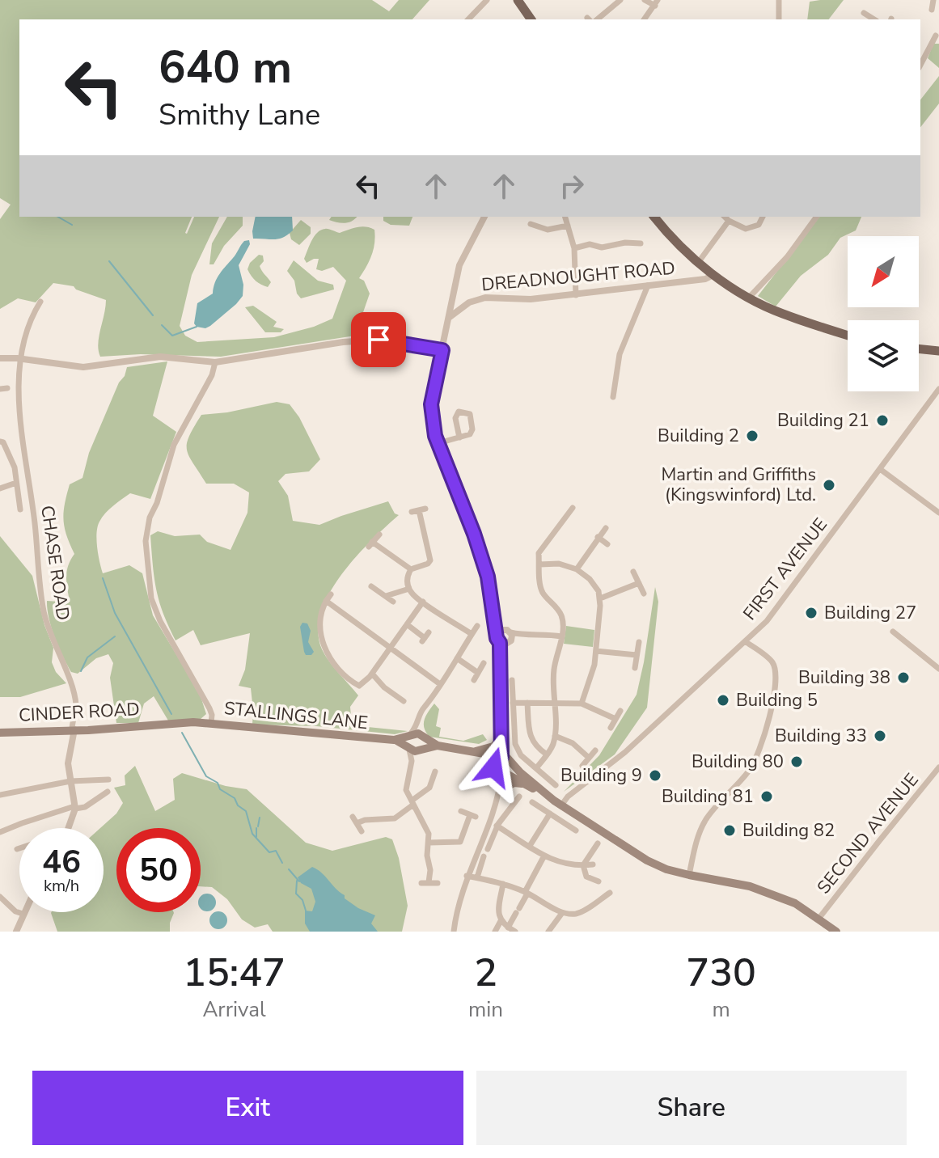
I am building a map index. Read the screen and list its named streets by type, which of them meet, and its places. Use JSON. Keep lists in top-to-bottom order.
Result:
{
  "streets": {
    "main road": ["CINDER ROAD", "STALLINGS LANE"],
    "street": [
      "DREADNOUGHT ROAD",
      "CHASE ROAD",
      "FIRST AVENUE",
      "SECOND AVENUE"
    ]
  },
  "crossings": [
    ["CHASE ROAD", "CINDER ROAD"],
    ["CINDER ROAD", "STALLINGS LANE"]
  ],
  "places": [
    "Building 21",
    "Building 2",
    "Martin and Griffiths (Kingswinford) Ltd.",
    "Building 27",
    "Building 38",
    "Building 5",
    "Building 33",
    "Building 80",
    "Building 9",
    "Building 81",
    "Building 82"
  ],
  "north": "bottom left",
  "page": {
    "turn": ["640 m", "Smithy Lane"],
    "speed": "46 km/h",
    "limit": "50",
    "eta": [
      "15:47",
      "Arrival",
      "2",
      "min",
      "730",
      "m"
    ],
    "buttons": ["Exit", "Share"]
  }
}
